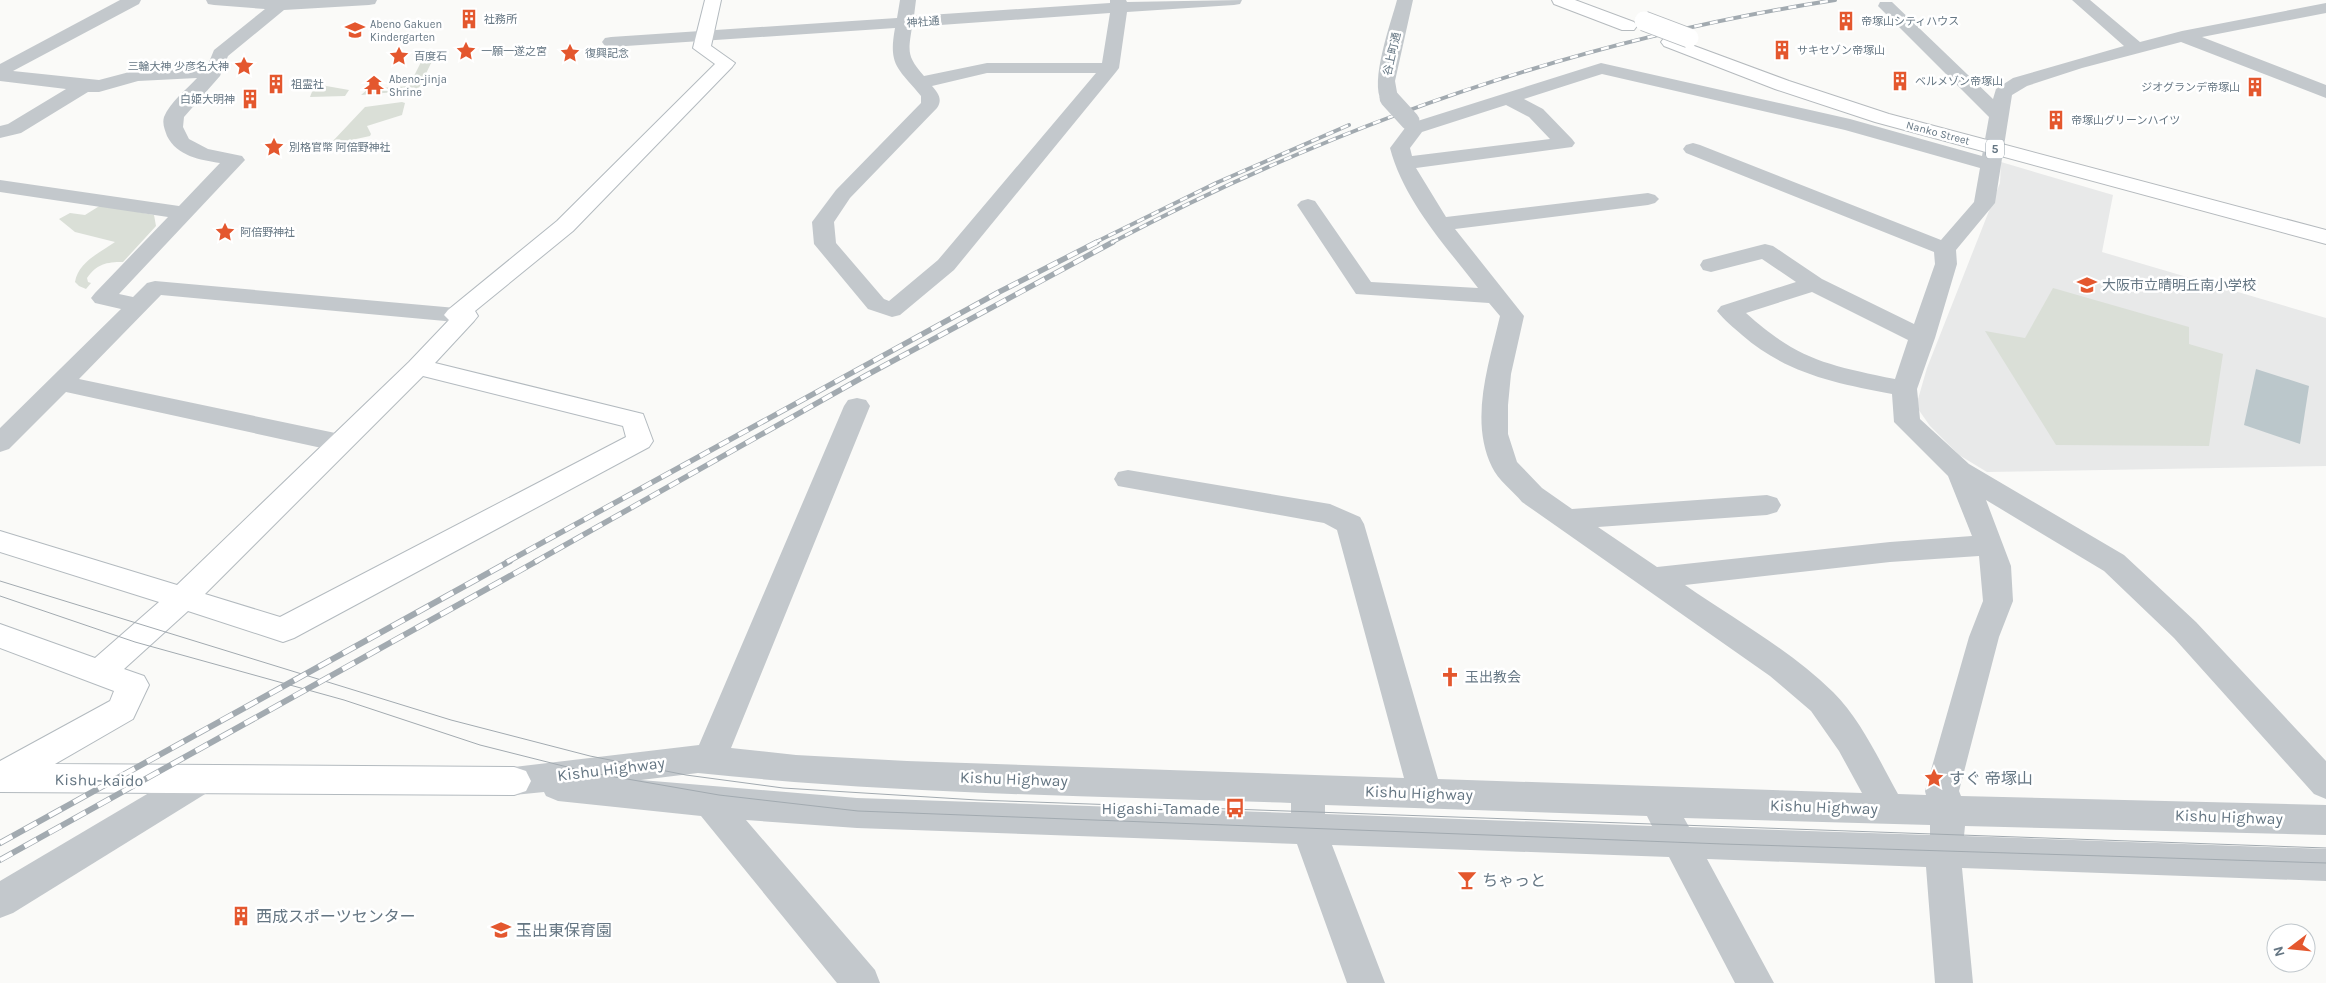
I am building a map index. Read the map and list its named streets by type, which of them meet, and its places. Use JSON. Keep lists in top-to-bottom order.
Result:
{
  "streets": {
    "street": [
      "神社通",
      "谷上町通",
      "Nanko Street",
      "5",
      "Kishu Highway",
      "Kishu-kaido"
    ]
  },
  "crossings": [
    ["Kishu Highway", "Kishu-kaido"]
  ],
  "places": {
    "building": [
      "社務所",
      "帝塚山シティハウス",
      "サキセゾン帝塚山",
      "ベルメゾン帝塚山",
      "祖霊社",
      "ジオグランデ帝塚山",
      "白姫大明神",
      "帝塚山グリーンハイツ",
      "西成スポーツセンター"
    ],
    "school or university": ["Abeno Gakuen Kindergarten", "大阪市立晴明丘南小学校", "玉出東保育園"],
    "place": [
      "一願一遂之宮",
      "復興記念",
      "百度石",
      "三輪大神 少彦名大神",
      "別格官幣 阿倍野神社",
      "阿倍野神社",
      "すぐ 帝塚山"
    ],
    "temple": ["Abeno-jinja Shrine"],
    "church": ["玉出教会"],
    "bus stop": ["Higashi-Tamade"],
    "bar": ["ちゃっと"]
  },
  "north": "left"
}
